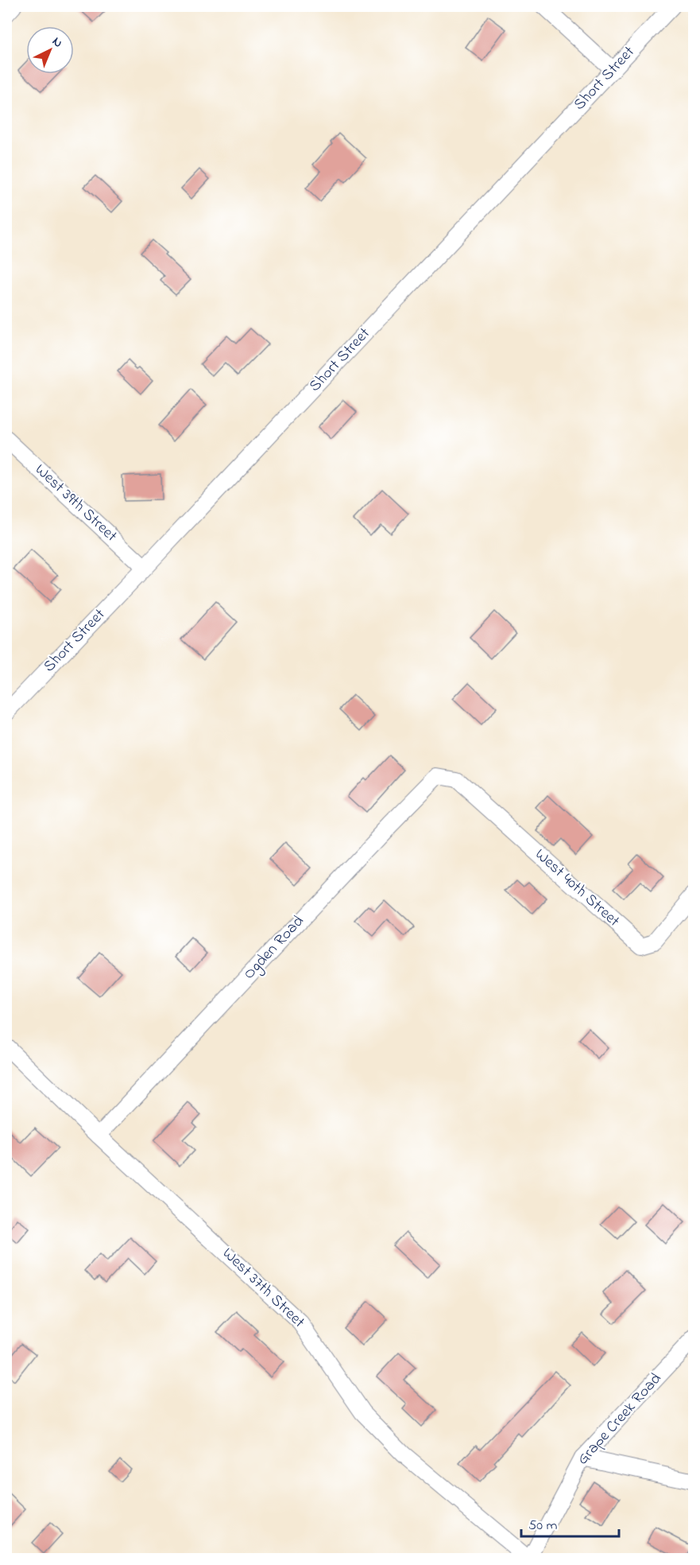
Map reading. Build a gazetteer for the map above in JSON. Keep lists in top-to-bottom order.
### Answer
{
  "streets": {
    "street": [
      "Short Street",
      "West 39th Street",
      "West 40th Street",
      "Ogden Road",
      "West 37th Street",
      "Grape Creek Road"
    ]
  },
  "crossings": [
    ["Short Street", "West 39th Street"],
    ["West 40th Street", "Ogden Road"],
    ["Ogden Road", "West 37th Street"],
    ["West 37th Street", "Grape Creek Road"]
  ],
  "scale_bar": "50 m",
  "north": "top right"
}
